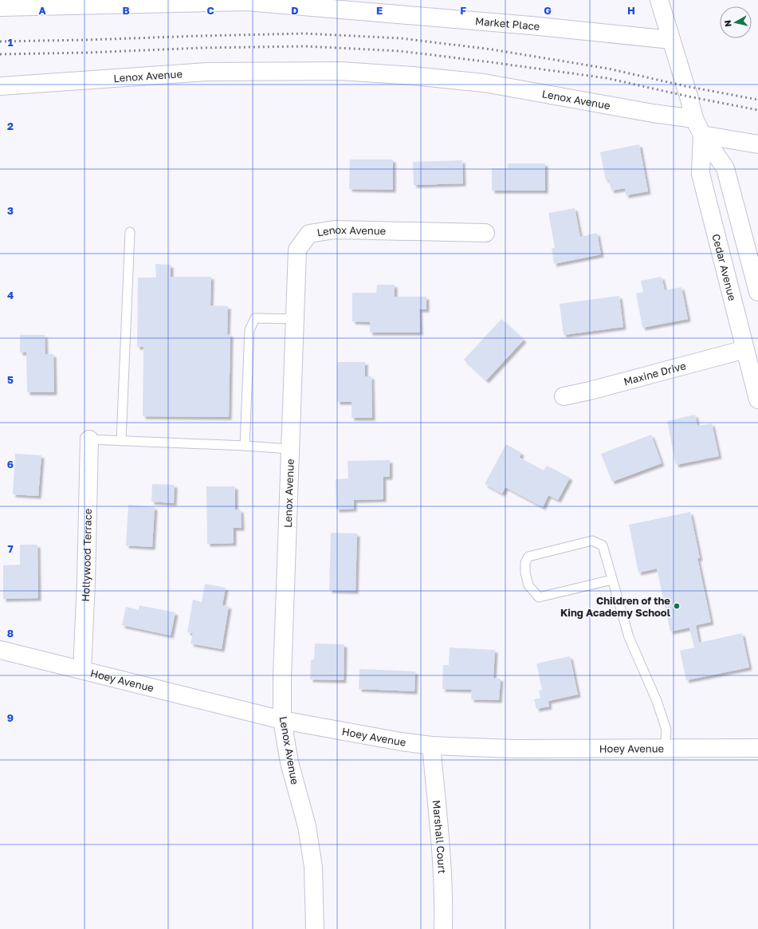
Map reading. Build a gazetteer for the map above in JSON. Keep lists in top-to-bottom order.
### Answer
{
  "streets": {
    "street": [
      "Market Place",
      "Lenox Avenue",
      "Cedar Avenue",
      "Maxine Drive",
      "Hollywood Terrace",
      "Hoey Avenue",
      "Marshall Court"
    ]
  },
  "crossings": [
    ["Market Place", "Cedar Avenue"],
    ["Lenox Avenue", "Cedar Avenue"],
    ["Lenox Avenue", "Hoey Avenue"],
    ["Cedar Avenue", "Maxine Drive"],
    ["Hollywood Terrace", "Hoey Avenue"],
    ["Hoey Avenue", "Marshall Court"]
  ],
  "places": ["Children of the King Academy School"],
  "north": "left",
  "grid": {
    "columns": [
      "A",
      "B",
      "C",
      "D",
      "E",
      "F",
      "G",
      "H"
    ],
    "rows": [
      "1",
      "2",
      "3",
      "4",
      "5",
      "6",
      "7",
      "8",
      "9"
    ]
  }
}
